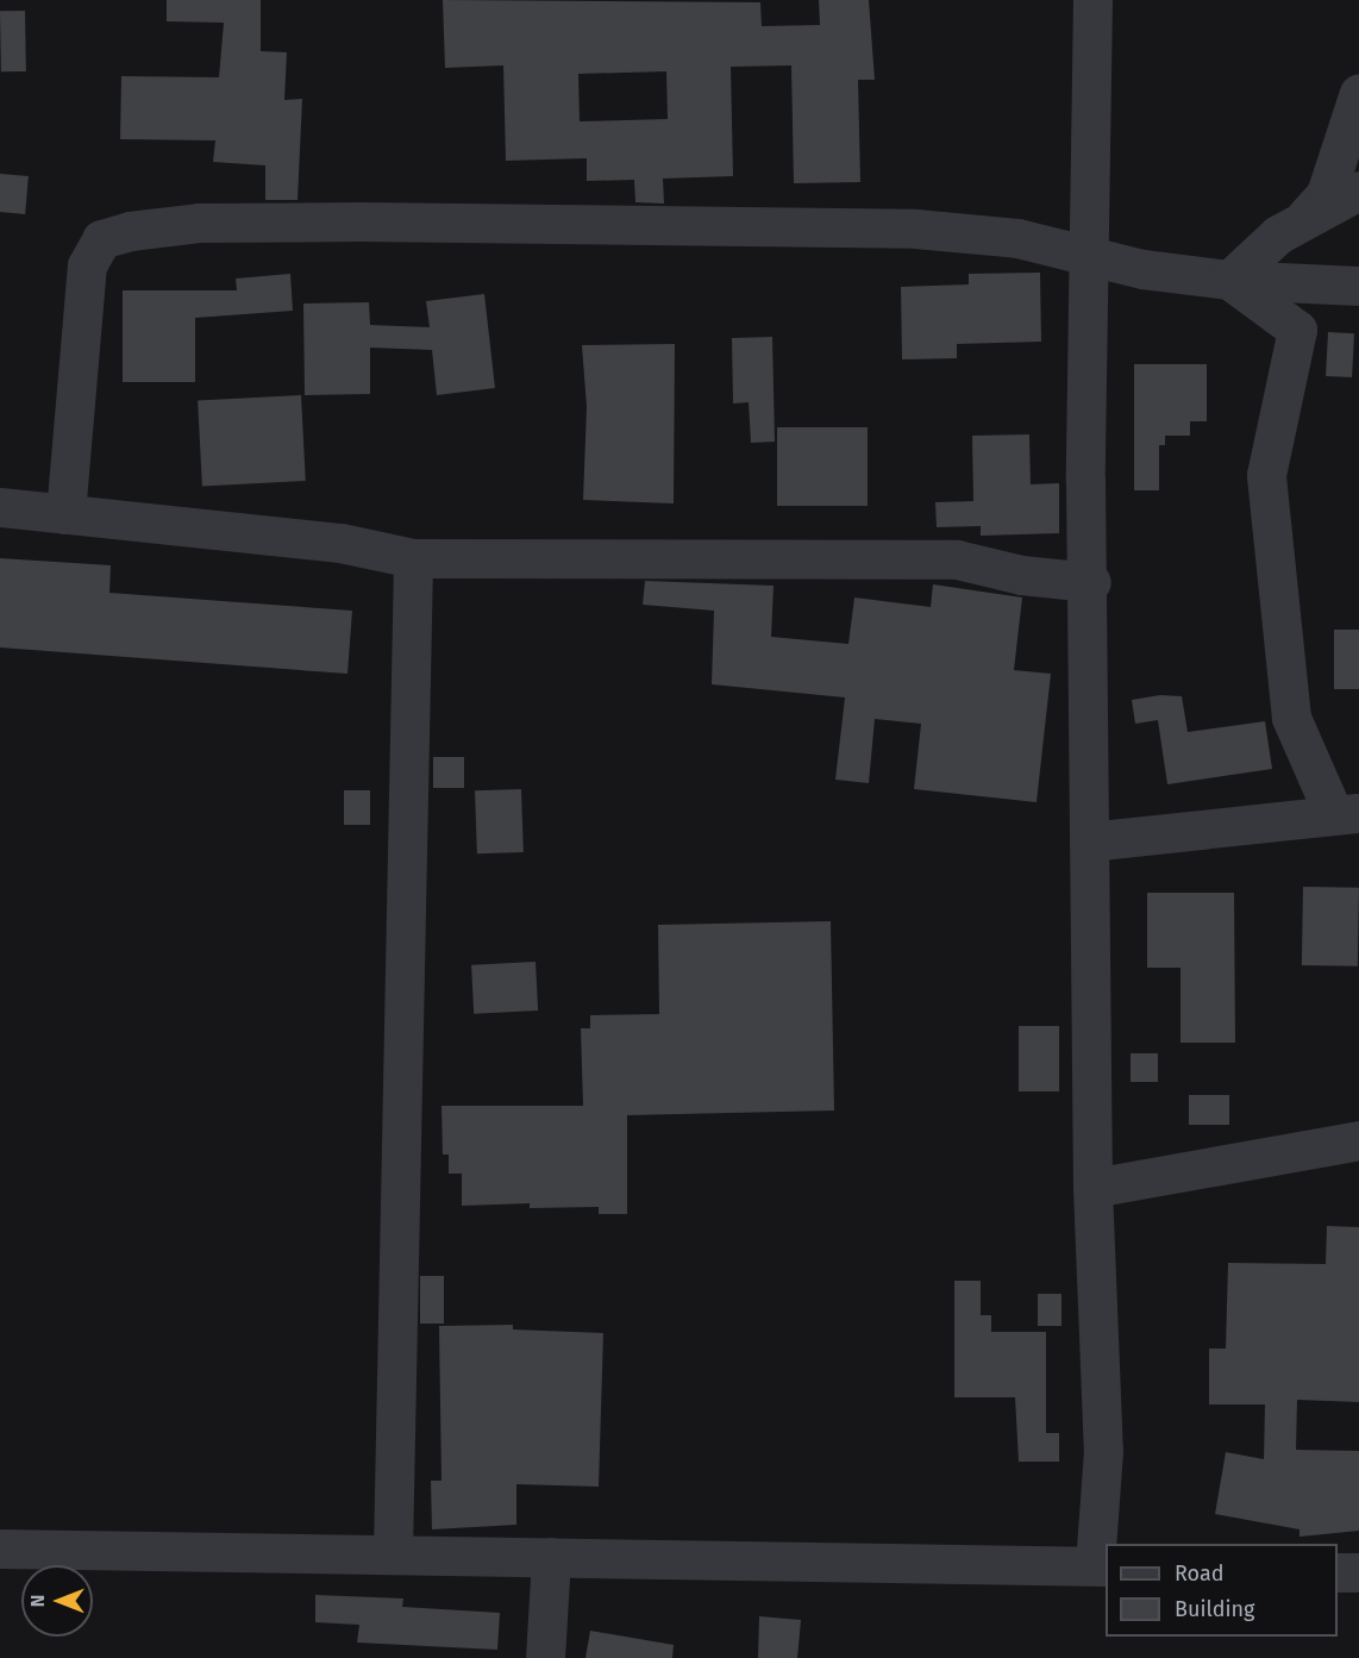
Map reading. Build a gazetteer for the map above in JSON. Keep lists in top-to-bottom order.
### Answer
{
  "legend": ["Road", "Building"],
  "north": "left"
}
